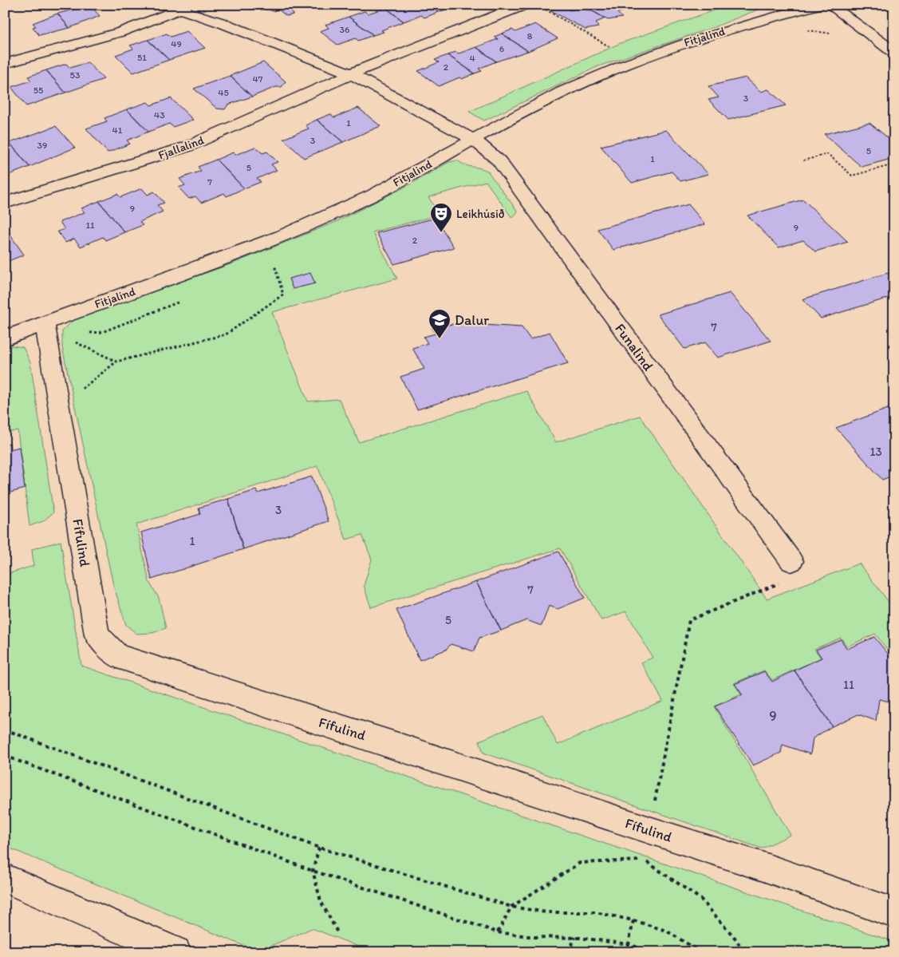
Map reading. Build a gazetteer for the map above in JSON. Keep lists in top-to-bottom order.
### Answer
{
  "streets": {
    "street": [
      "Fitjalind",
      "Fjallalind",
      "Funalind",
      "Fífulind"
    ]
  },
  "crossings": [
    ["Fitjalind", "Funalind"],
    ["Fitjalind", "Fífulind"]
  ],
  "places": {
    "theatre": ["Leikhúsið"],
    "school or university": ["Dalur"]
  },
  "house_numbers": [
    "36",
    "8",
    "49",
    "6",
    "51",
    "4",
    "2",
    "53",
    "47",
    "55",
    "45",
    "3",
    "43",
    "1",
    "41",
    "3",
    "39",
    "5",
    "1",
    "5",
    "7",
    "9",
    "11",
    "9",
    "2",
    "7",
    "13",
    "3",
    "1",
    "7",
    "5",
    "11",
    "9"
  ]
}
